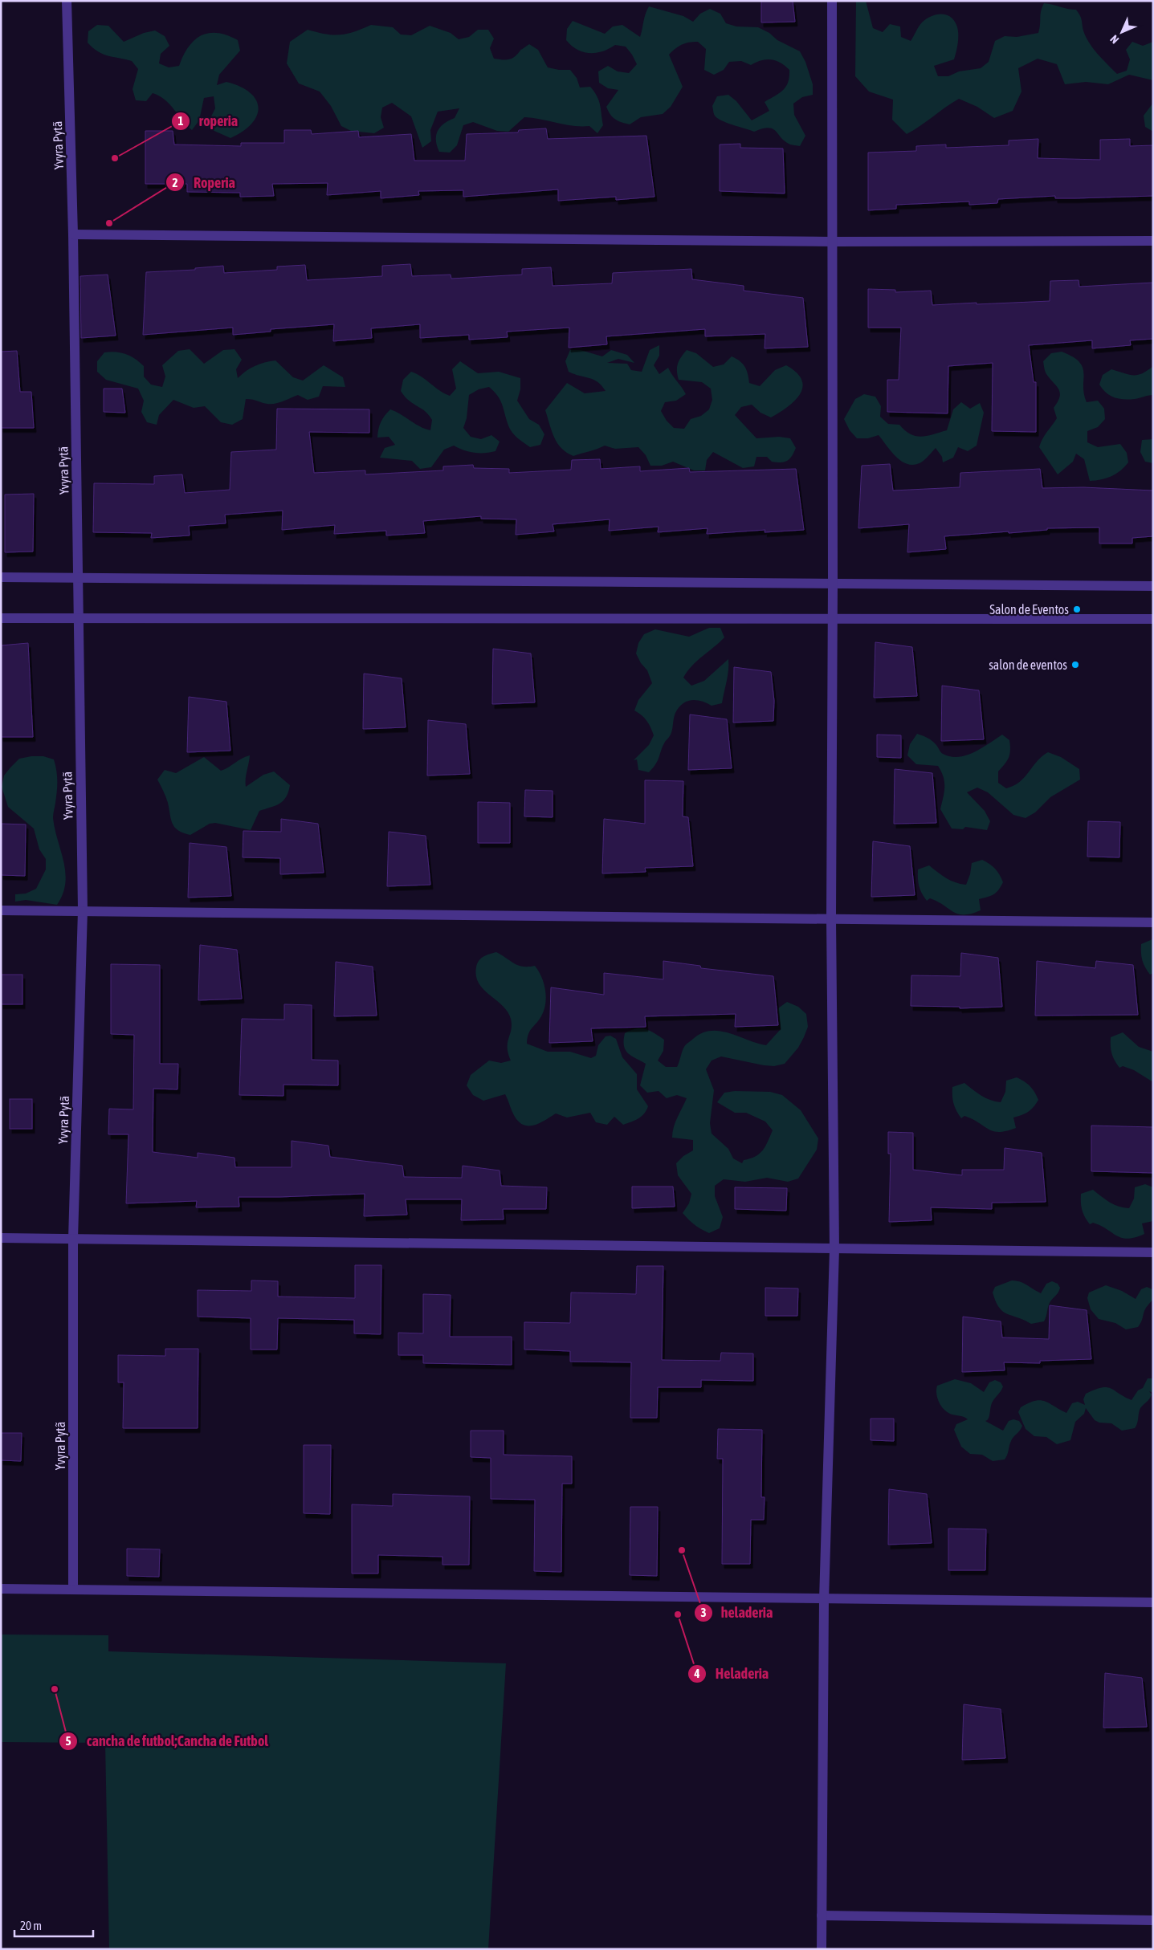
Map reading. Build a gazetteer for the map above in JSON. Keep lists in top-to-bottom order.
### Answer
{
  "streets": {
    "street": ["Yvyra Pytã"]
  },
  "places": [
    "roperia",
    "Roperia",
    "Salon de Eventos",
    "salon de eventos",
    "heladeria",
    "Heladeria",
    "cancha de futbol;Cancha de Futbol"
  ],
  "scale_bar": "20 m",
  "north": "bottom left"
}
